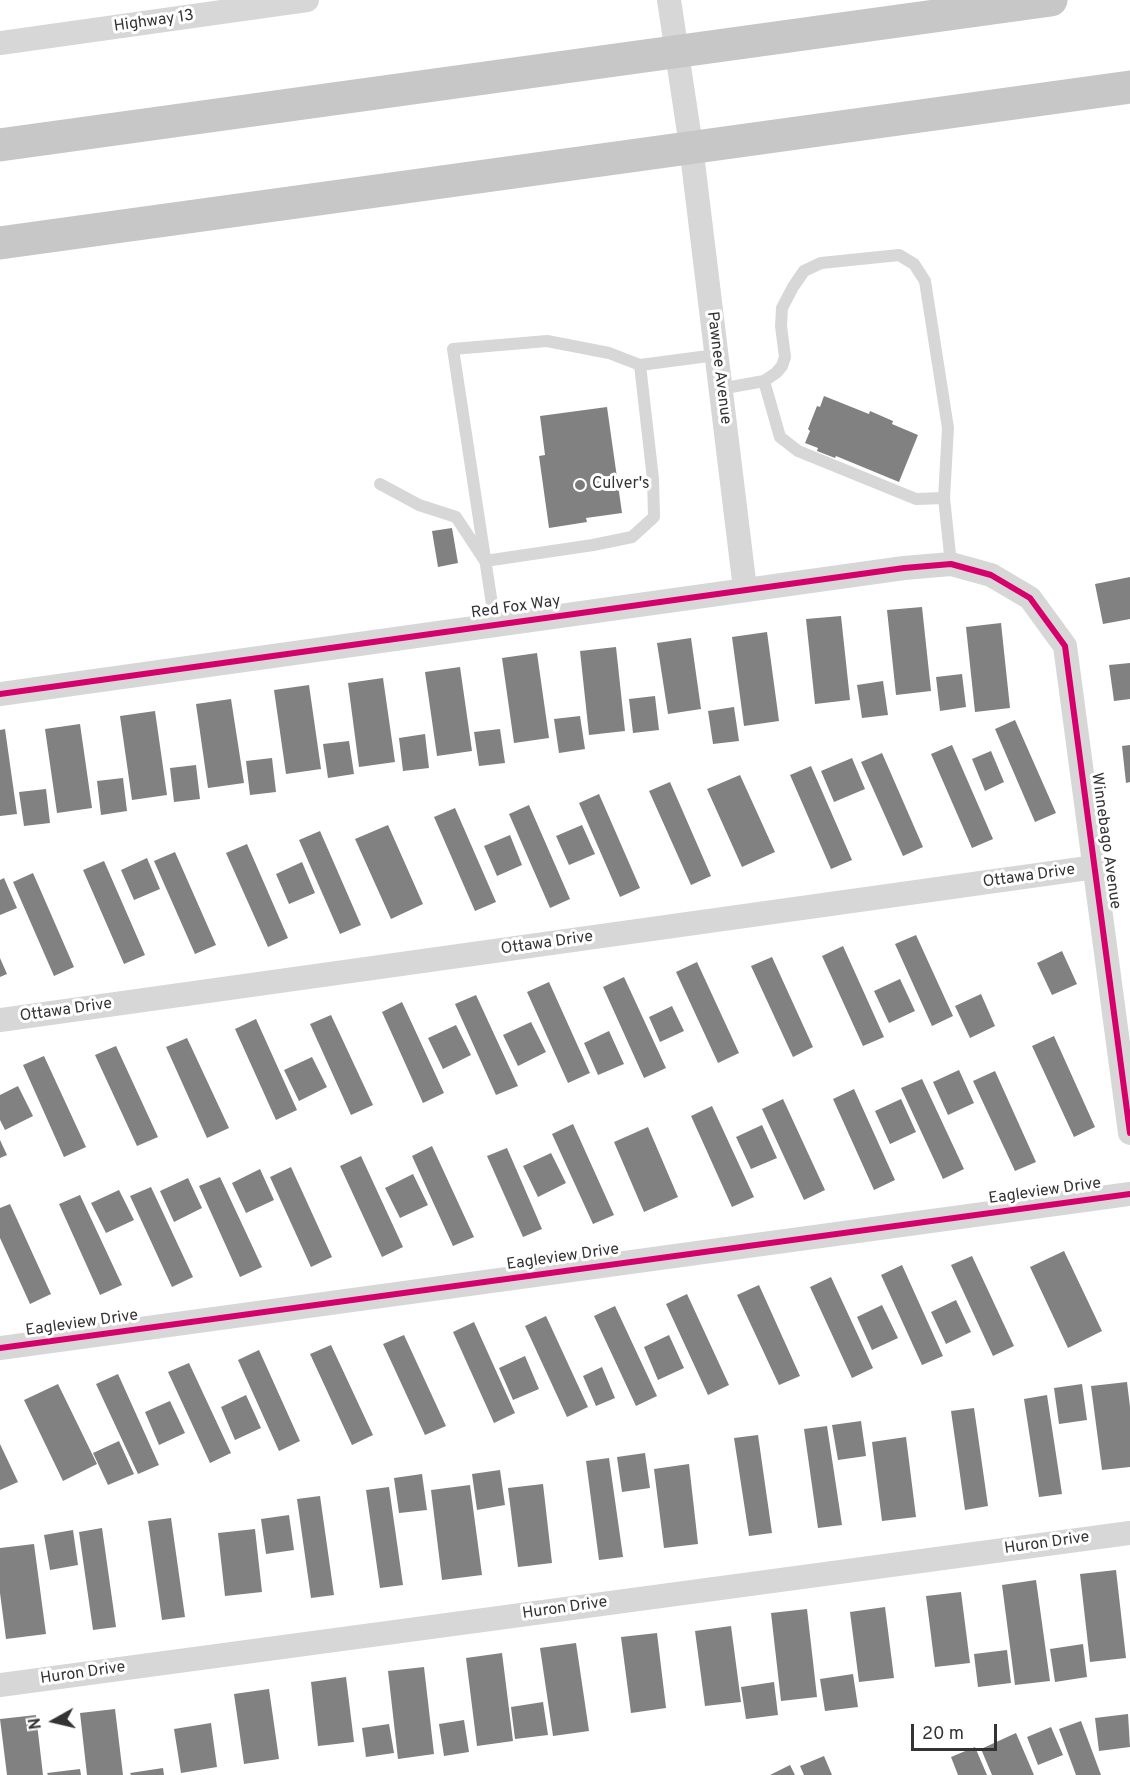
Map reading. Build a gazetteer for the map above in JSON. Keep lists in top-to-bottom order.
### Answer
{
  "streets": {
    "street": [
      "Highway 13",
      "Pawnee Avenue",
      "Red Fox Way",
      "Winnebago Avenue",
      "Ottawa Drive",
      "Eagleview Drive",
      "Huron Drive"
    ]
  },
  "crossings": [
    ["Pawnee Avenue", "Red Fox Way"],
    ["Red Fox Way", "Winnebago Avenue"],
    ["Winnebago Avenue", "Ottawa Drive"]
  ],
  "places": ["Culver's"],
  "scale_bar": "20 m",
  "north": "left"
}
